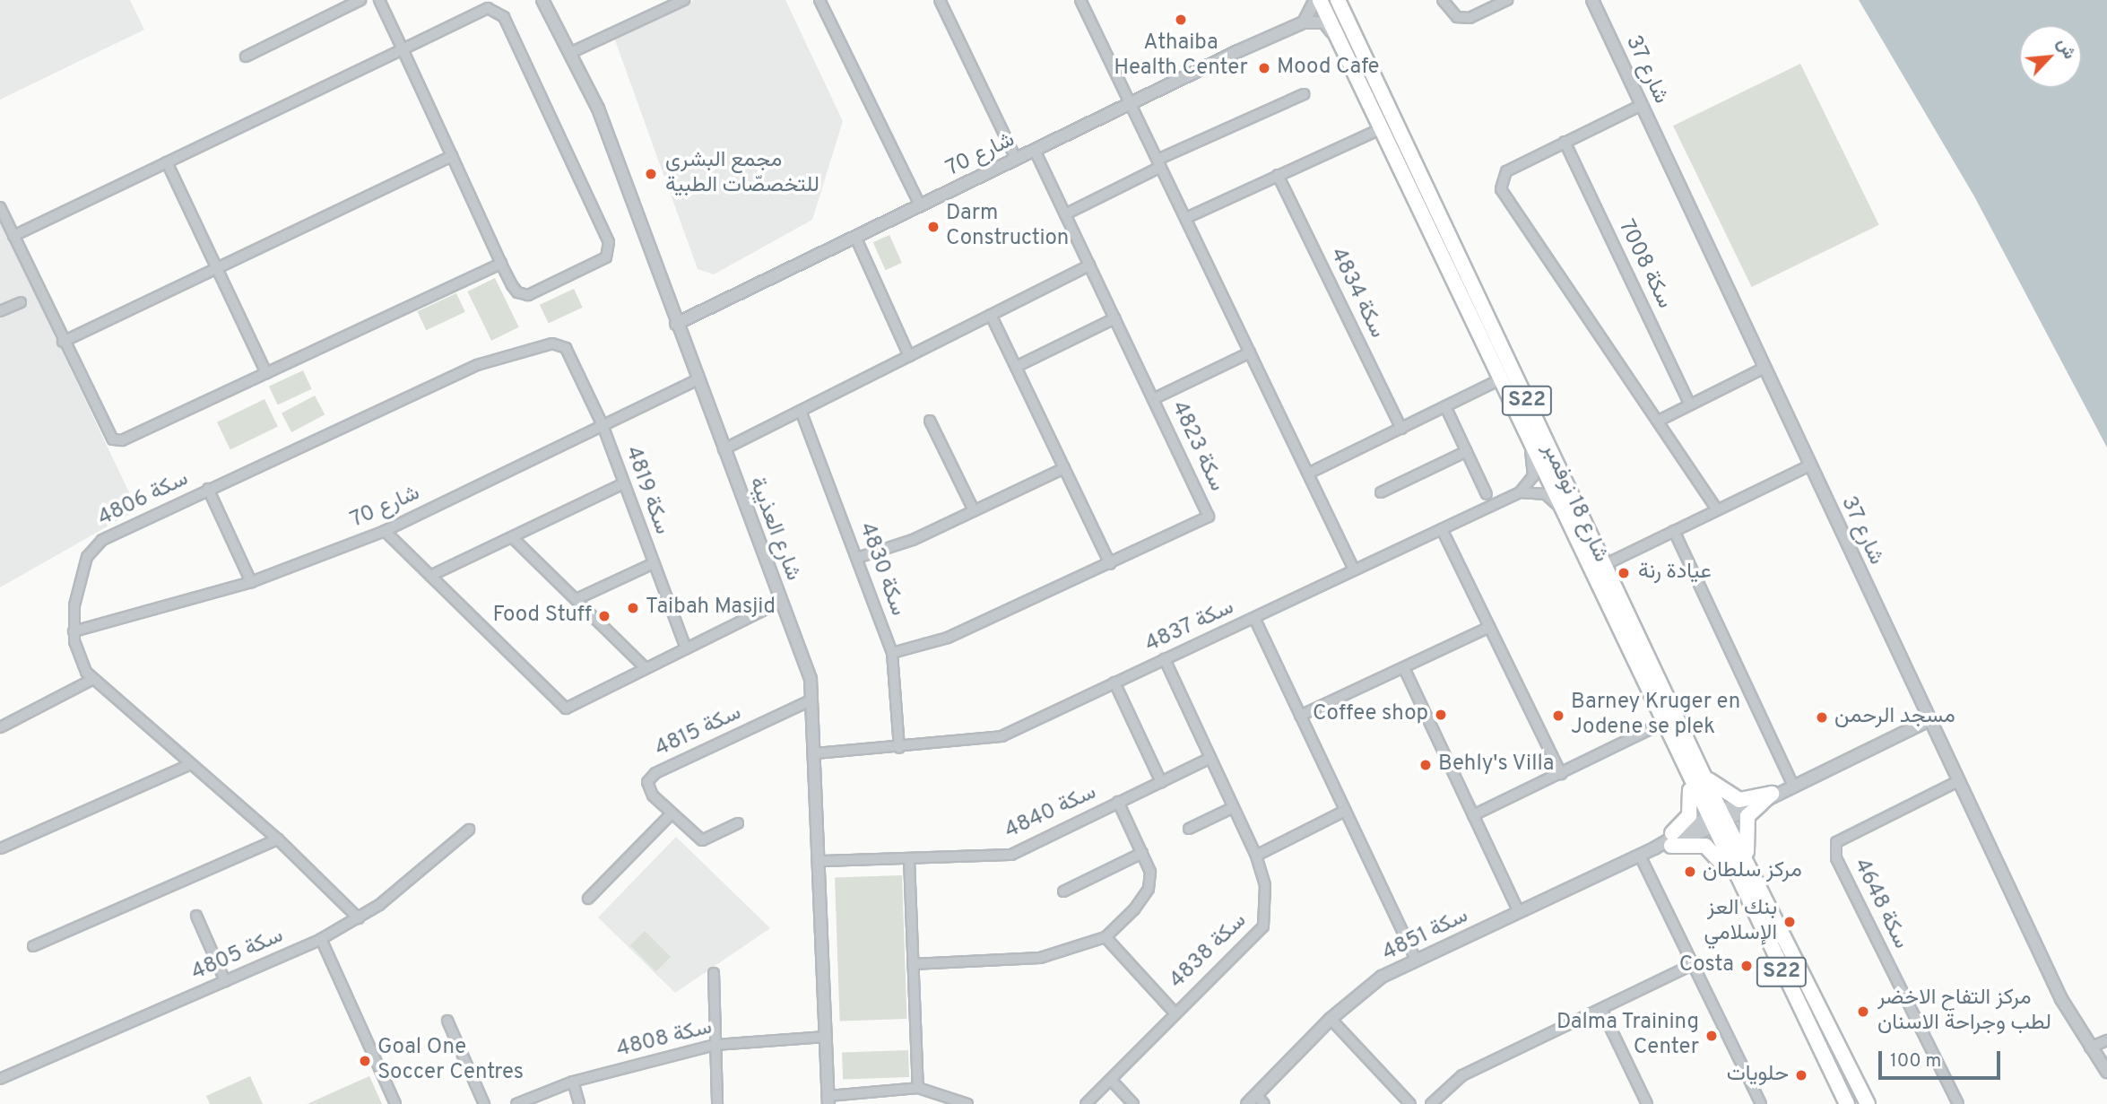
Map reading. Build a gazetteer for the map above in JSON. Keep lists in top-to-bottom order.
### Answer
{
  "streets": {
    "main road": ["S22", "شارع 18 نوفمبر"],
    "street": [
      "شارع 37",
      "شارع 70",
      "سكة 7008",
      "سكة 4834",
      "سكة 4823",
      "سكة 4819",
      "سكة 4806",
      "شارع العذيبة",
      "سكة 4830",
      "سكة 4837",
      "سكة 4815",
      "سكة 4840",
      "سكة 4648",
      "سكة 4851",
      "سكة 4838",
      "سكة 4805",
      "سكة 4808"
    ]
  },
  "crossings": [
    ["شارع 37", "سكة 4648"],
    ["شارع 37", "سكة 4851"],
    ["شارع 70", "سكة 4823"],
    ["شارع 70", "سكة 4819"],
    ["شارع 70", "سكة 4806"],
    ["شارع 70", "شارع العذيبة"],
    ["سكة 4823", "سكة 4830"],
    ["سكة 4819", "سكة 4806"],
    ["سكة 4806", "سكة 4805"],
    ["شارع 18 نوفمبر", "سكة 4851"],
    ["شارع العذيبة", "سكة 4837"],
    ["شارع العذيبة", "سكة 4815"],
    ["شارع العذيبة", "سكة 4840"],
    ["شارع العذيبة", "سكة 4808"],
    ["سكة 4830", "سكة 4837"],
    ["سكة 4837", "سكة 4838"],
    ["سكة 4840", "سكة 4838"]
  ],
  "places": [
    "Athaiba Health Center",
    "Mood Cafe",
    "مجمع البشرى للتخصصّات الطبية",
    "Darm Construction",
    "عيادة رنة",
    "Taibah Masjid",
    "Food Stuff",
    "Coffee shop",
    "Barney Kruger en Jodene se plek",
    "مسجد الرحمن",
    "Behly's Villa",
    "مركز سلطان",
    "بنك العز الإسلامي",
    "Costa",
    "مركز التفاح الاخضر لطب وجراحة الاسنان",
    "Dalma Training Center",
    "Goal One Soccer Centres",
    "حلويات"
  ],
  "scale_bar": "100 m",
  "north": "top right"
}
